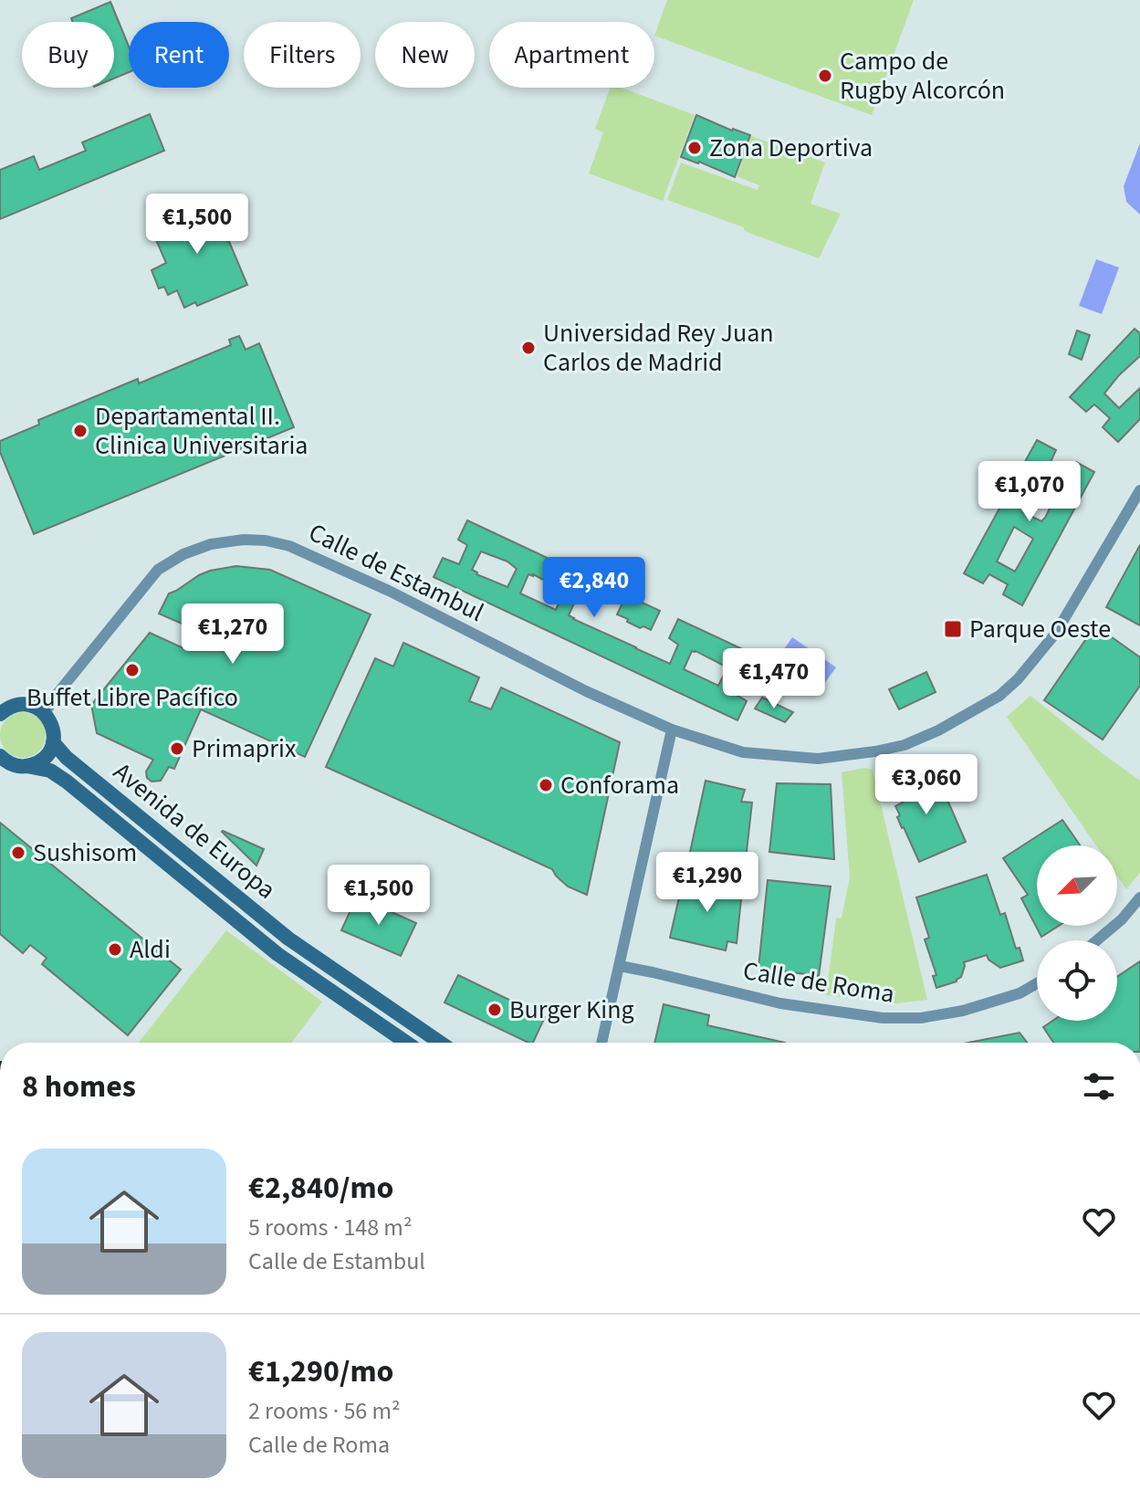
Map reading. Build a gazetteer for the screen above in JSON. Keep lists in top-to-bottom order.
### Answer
{
  "streets": {
    "street": ["Calle de Estambul", "Avenida de Europa", "Calle de Roma"]
  },
  "places": {
    "other": [
      "Campo de Rugby Alcorcón",
      "Zona Deportiva",
      "Universidad Rey Juan Carlos de Madrid",
      "Departamental II. Clinica Universitaria",
      "Buffet Libre Pacífico",
      "Primaprix",
      "Conforama",
      "Sushisom",
      "Aldi",
      "Burger King"
    ],
    "transit": ["Parque Oeste"]
  },
  "north": "bottom left",
  "page": {
    "chip": [
      "Buy",
      "Rent",
      "Filters",
      "New",
      "Apartment"
    ],
    "price": [
      "€1,500",
      "€1,070",
      "€2,840",
      "€1,270",
      "€1,470",
      "€3,060",
      "€1,290",
      "€1,500"
    ],
    "heading": "8 homes",
    "list": [
      {
        "name": "€2,840/mo",
        "note": "5 rooms · 148 m² · Calle de Estambul"
      },
      {
        "name": "€1,290/mo",
        "note": "2 rooms · 56 m² · Calle de Roma"
      }
    ]
  }
}
